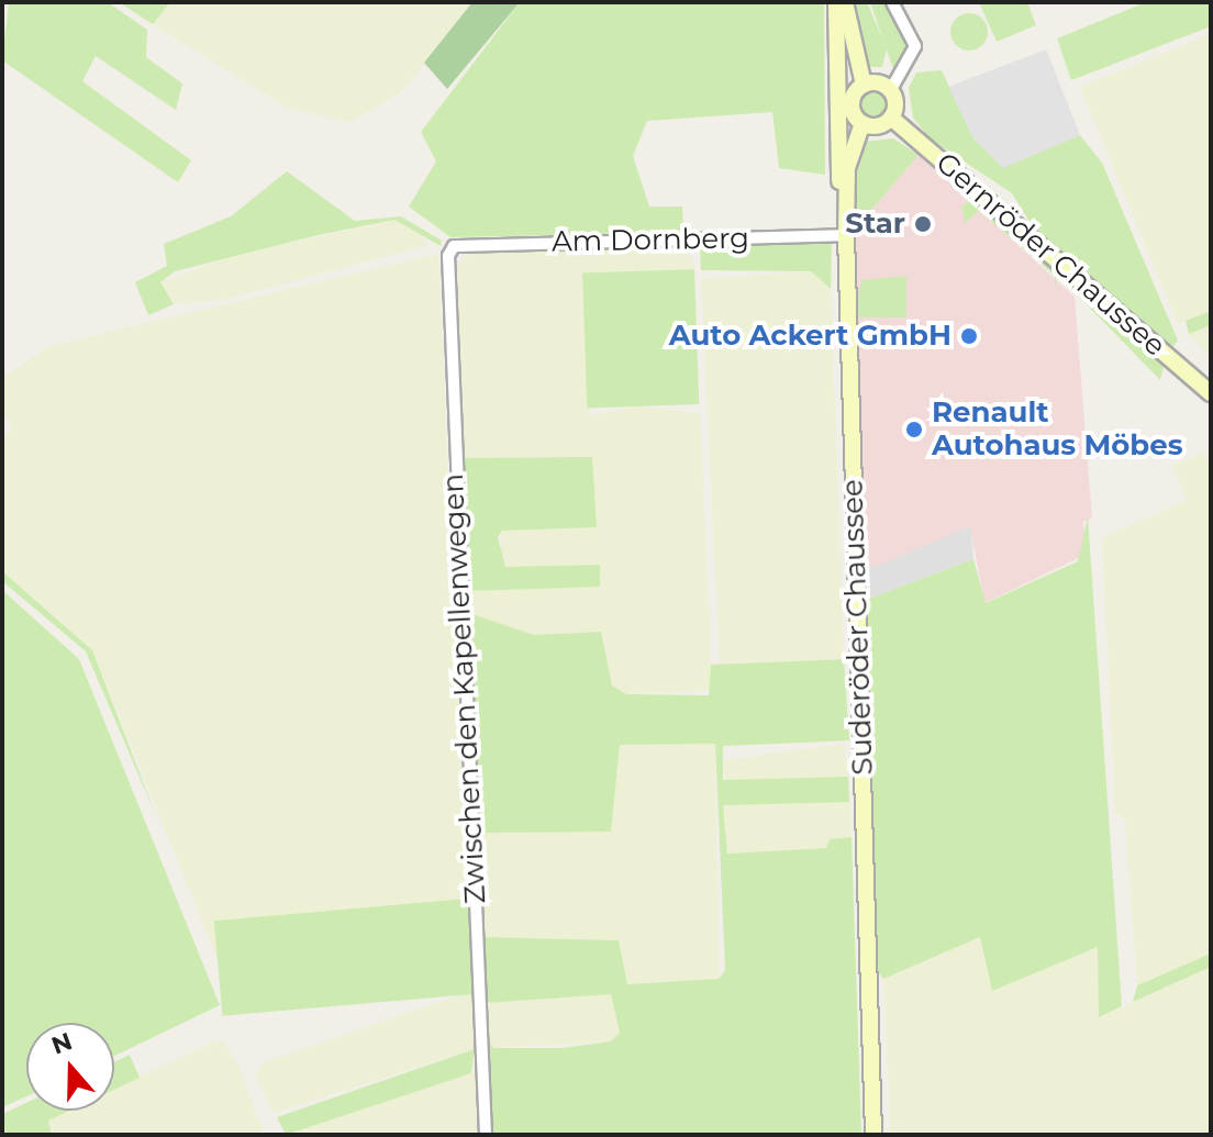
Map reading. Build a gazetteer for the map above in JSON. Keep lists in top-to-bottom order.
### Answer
{
  "streets": {
    "street": [
      "Am Dornberg",
      "Gernröder Chaussee",
      "Suderöder Chaussee",
      "Zwischen den Kapellenwegen"
    ]
  },
  "crossings": [
    ["Am Dornberg", "Suderöder Chaussee"],
    ["Am Dornberg", "Zwischen den Kapellenwegen"]
  ],
  "places": ["Star", "Auto Ackert GmbH", "Renault Autohaus Möbes"],
  "north": "top"
}
